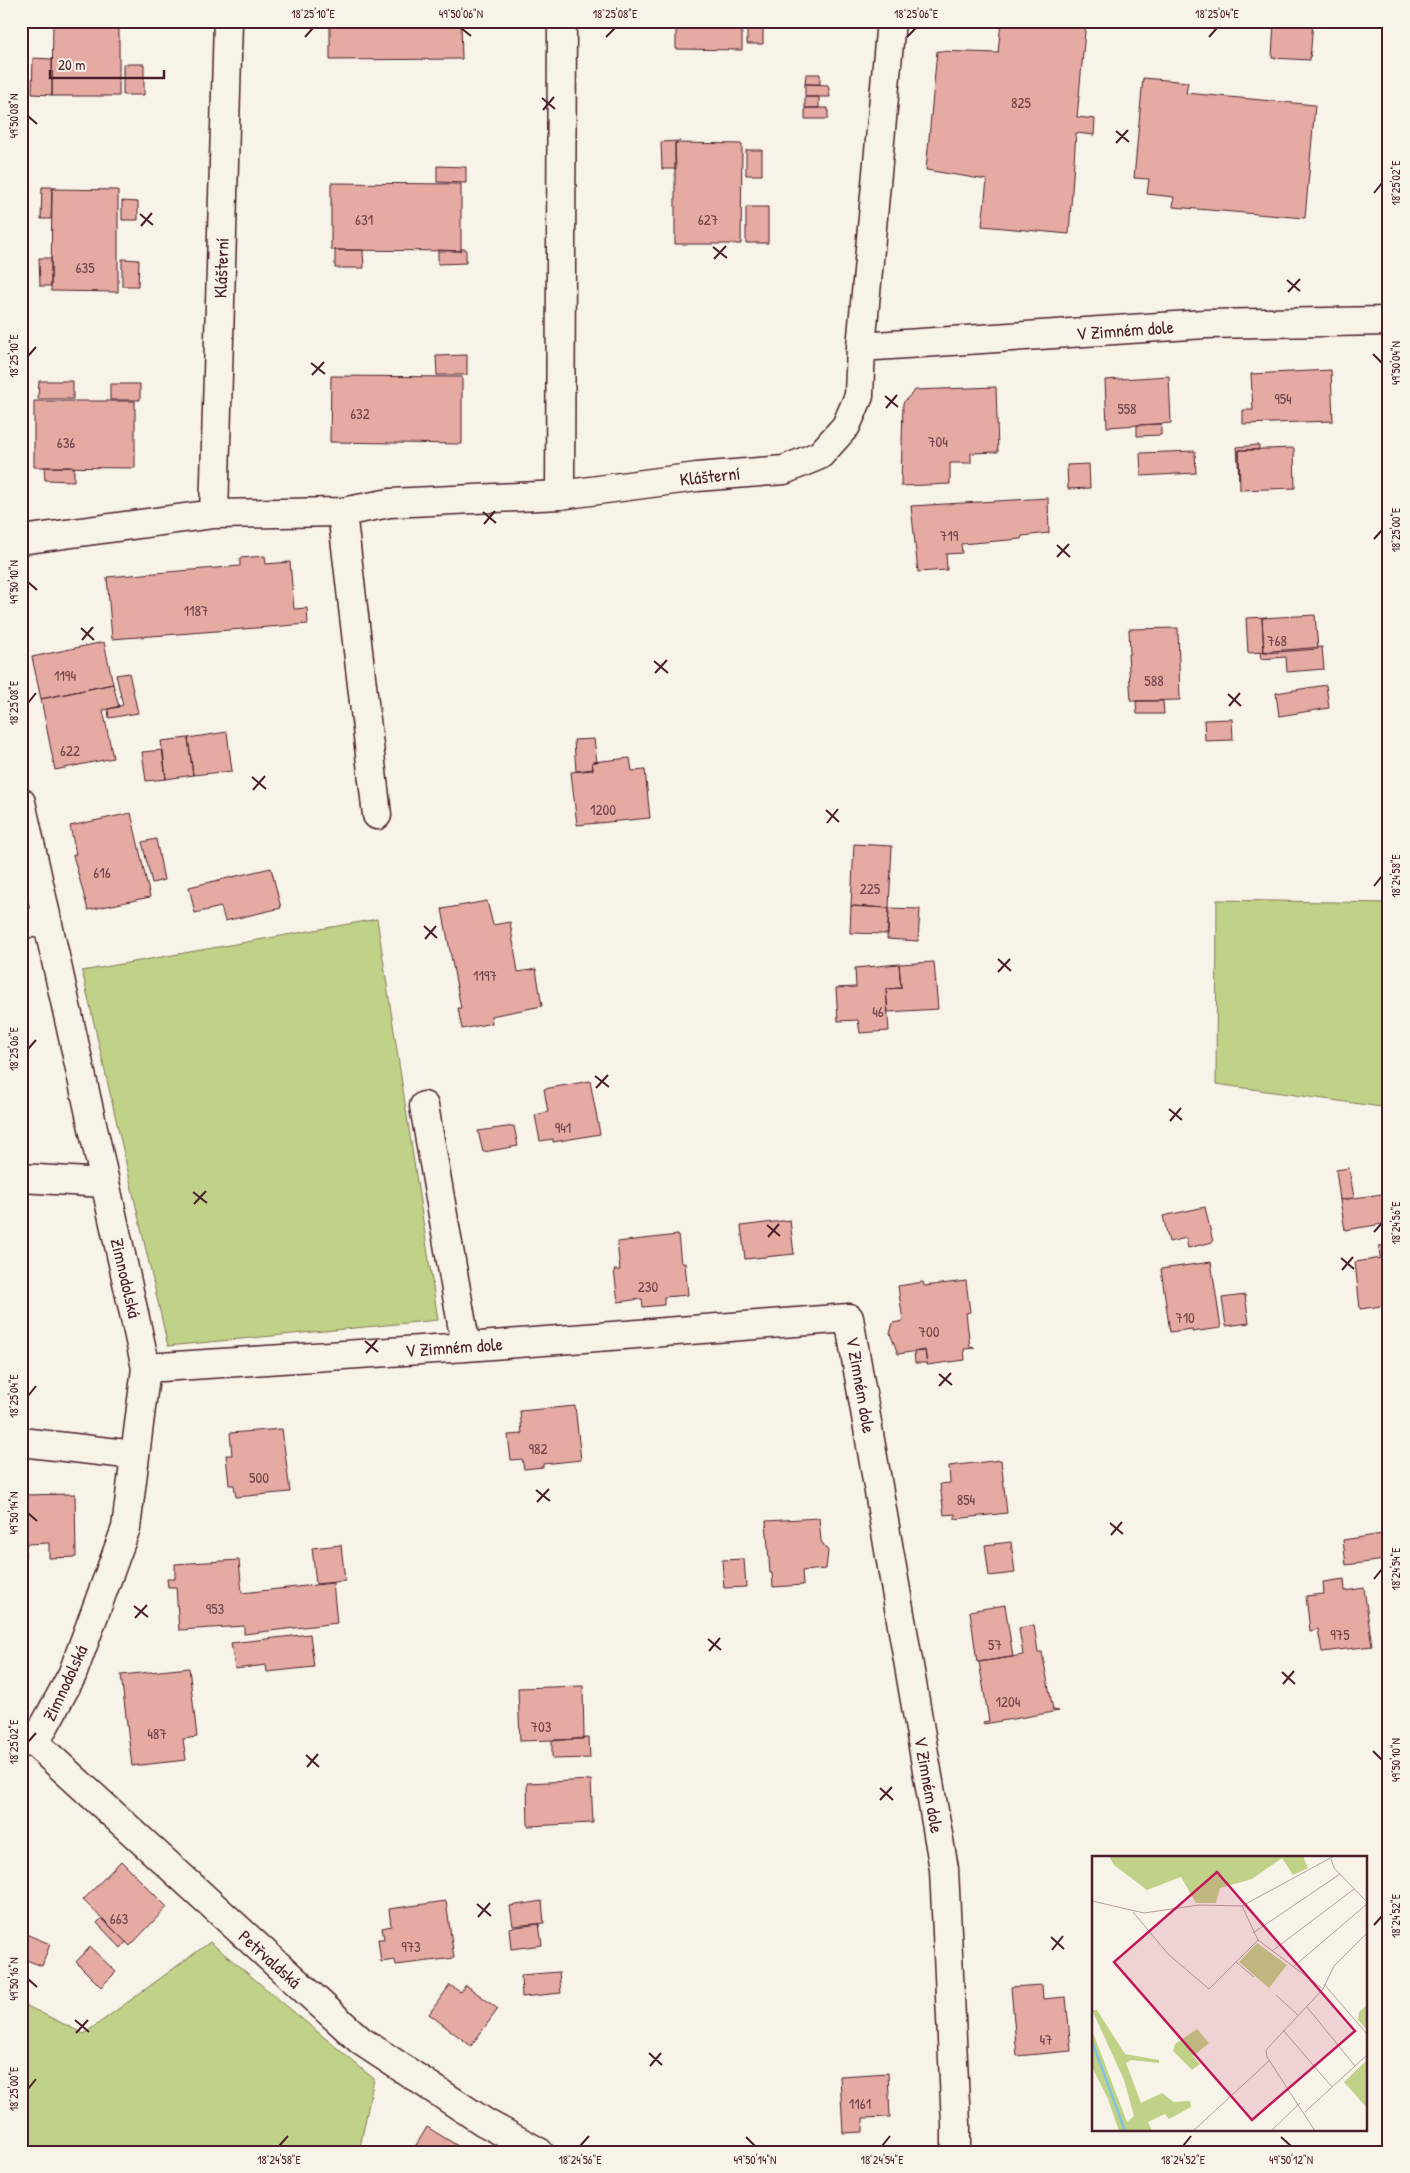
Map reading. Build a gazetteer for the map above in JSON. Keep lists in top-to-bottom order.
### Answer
{
  "streets": {
    "street": [
      "Klášterní",
      "V Zimném dole",
      "Zimnodolská",
      "Petřvaldská"
    ]
  },
  "crossings": [
    ["Klášterní", "V Zimném dole"],
    ["V Zimném dole", "Zimnodolská"],
    ["Zimnodolská", "Petřvaldská"]
  ],
  "house_numbers": [
    "825",
    "631",
    "627",
    "635",
    "954",
    "558",
    "632",
    "704",
    "636",
    "719",
    "1187",
    "768",
    "1194",
    "588",
    "622",
    "1200",
    "616",
    "225",
    "1197",
    "46",
    "941",
    "230",
    "710",
    "700",
    "982",
    "500",
    "854",
    "953",
    "975",
    "57",
    "1204",
    "703",
    "487",
    "663",
    "973",
    "47",
    "1161"
  ],
  "scale_bar": "20 m",
  "coordinates": [
    "18°25'10\"E",
    "49°50'06\"N",
    "18°25'08\"E",
    "18°25'06\"E",
    "18°25'04\"E",
    "49°50'08\"N",
    "18°25'02\"E",
    "49°50'04\"N",
    "18°25'00\"E",
    "49°50'10\"N",
    "18°24'58\"E",
    "18°24'56\"E",
    "49°50'14\"N",
    "18°24'54\"E",
    "18°24'52\"E",
    "49°50'16\"N",
    "49°50'12\"N"
  ]
}
